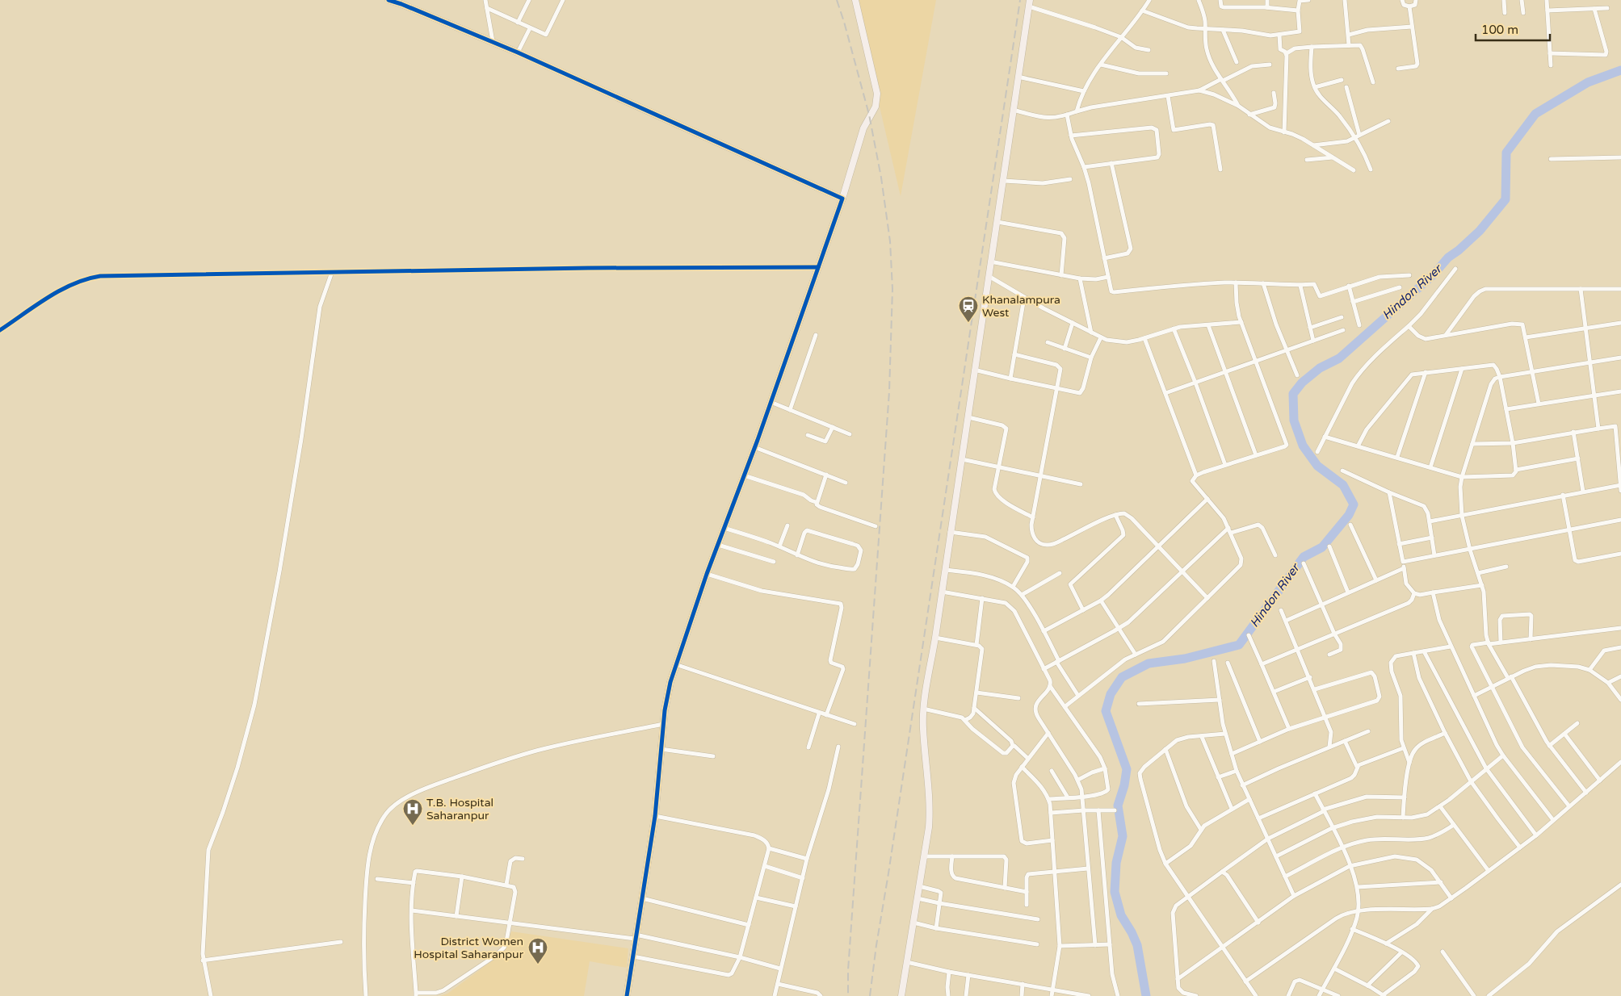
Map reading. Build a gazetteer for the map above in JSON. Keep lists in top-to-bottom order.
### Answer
{
  "water": ["Hindon River"],
  "places": {
    "station": ["Khanalampura West"],
    "hospital": ["T.B. Hospital Saharanpur", "District Women Hospital Saharanpur"]
  },
  "scale_bar": "100 m"
}
